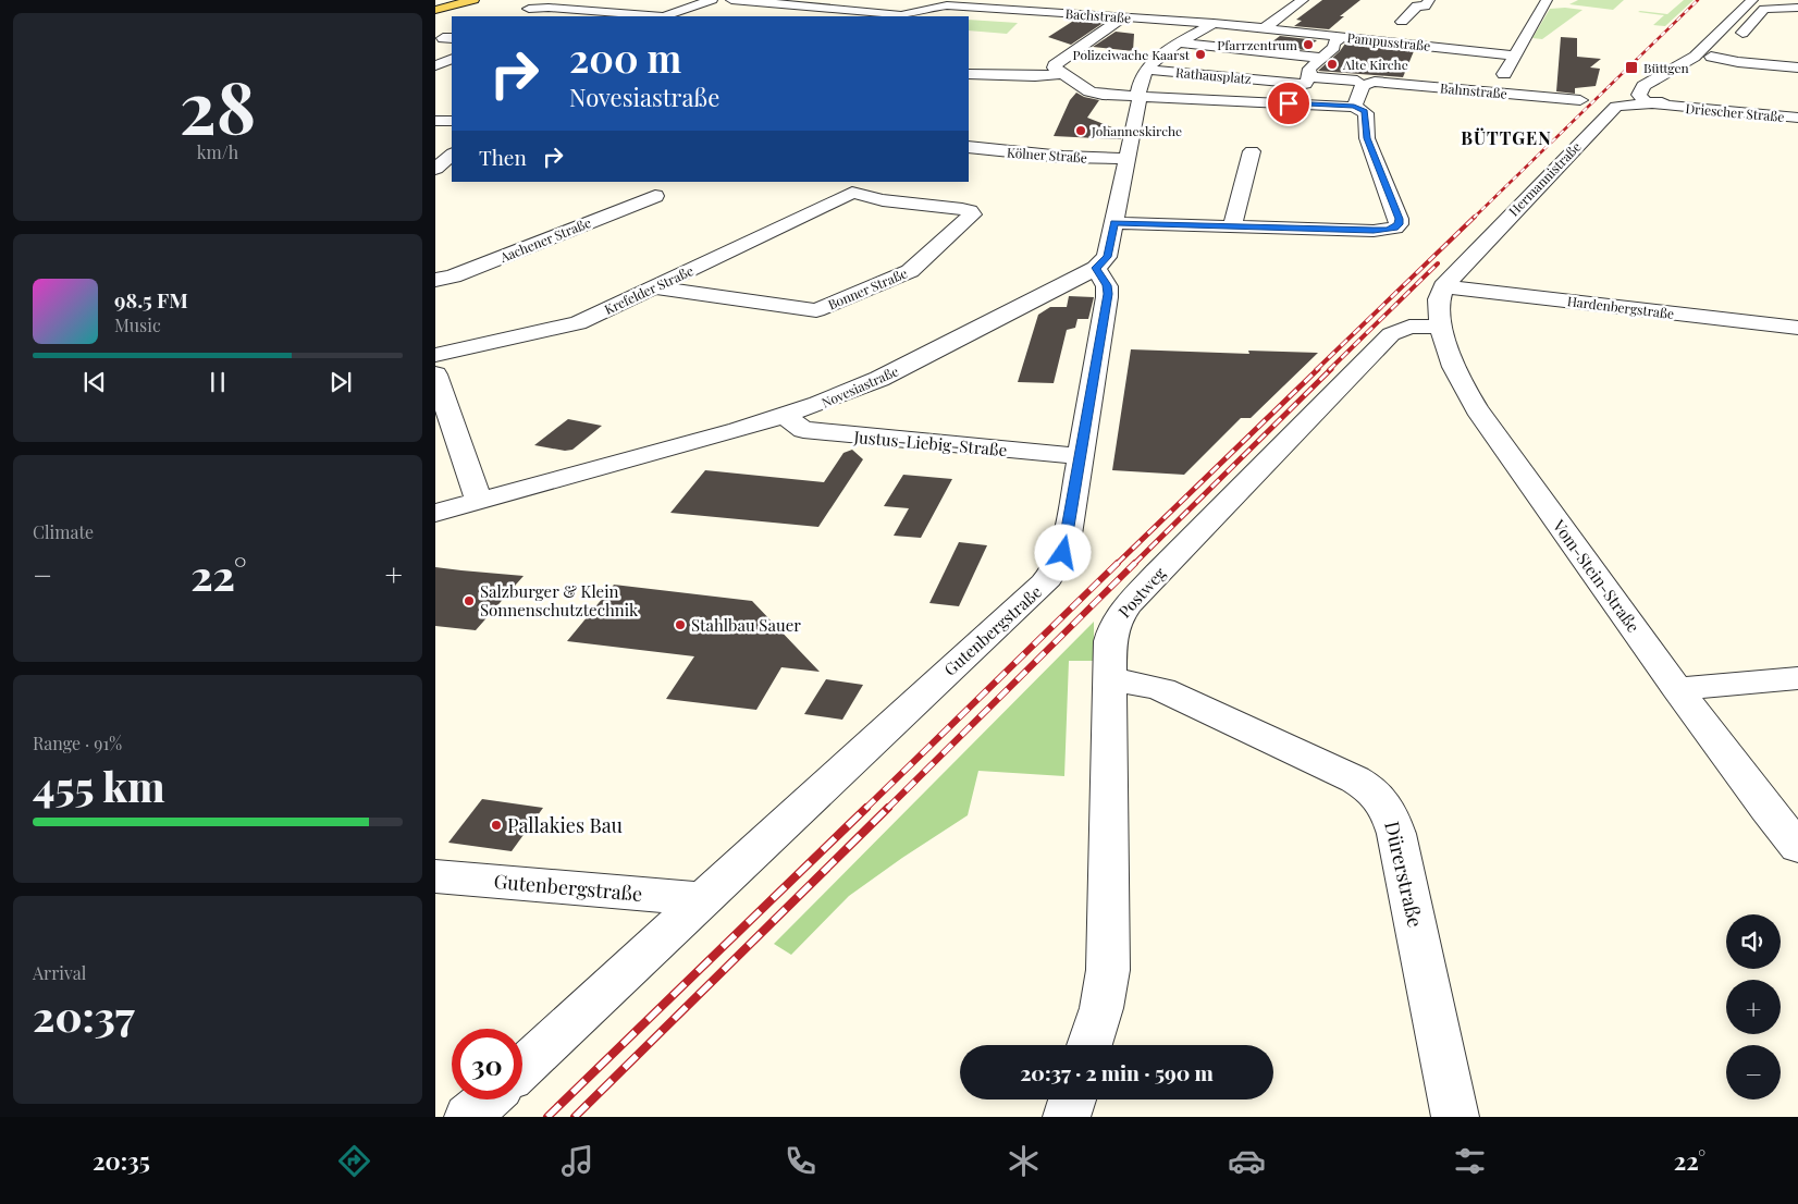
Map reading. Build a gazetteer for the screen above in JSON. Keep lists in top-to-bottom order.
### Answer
{
  "streets": {
    "street": [
      "Bachstraße",
      "Pampusstraße",
      "Rathausplatz",
      "Bahnstraße",
      "Driescher Straße",
      "Kölner Straße",
      "Hermannistraße",
      "Aachener Straße",
      "Bonner Straße",
      "Krefelder Straße",
      "Hardenbergstraße",
      "Novesiastraße",
      "Justus-Liebig-Straße",
      "Vom-Stein-Straße",
      "Postweg",
      "Gutenbergstraße",
      "Dürerstraße"
    ]
  },
  "crossings": [
    ["Bachstraße", "Pampusstraße"],
    ["Bachstraße", "Rathausplatz"],
    ["Rathausplatz", "Bahnstraße"],
    ["Driescher Straße", "Hermannistraße"],
    ["Hermannistraße", "Hardenbergstraße"],
    ["Hermannistraße", "Vom-Stein-Straße"],
    ["Bonner Straße", "Krefelder Straße"],
    ["Hardenbergstraße", "Vom-Stein-Straße"],
    ["Novesiastraße", "Justus-Liebig-Straße"],
    ["Novesiastraße", "Gutenbergstraße"],
    ["Justus-Liebig-Straße", "Gutenbergstraße"],
    ["Vom-Stein-Straße", "Postweg"],
    ["Postweg", "Dürerstraße"]
  ],
  "districts": ["BÜTTGEN"],
  "places": {
    "other": [
      "Pfarrzentrum",
      "Polizeiwache Kaarst",
      "Alte Kirche",
      "Johanneskirche",
      "Salzburger & Klein Sonnenschutztechnik",
      "Stahlbau Sauer",
      "Pallakies Bau"
    ],
    "transit": ["Büttgen"]
  },
  "page": {
    "tile": [
      ["28", "km/h"],
      "Climate",
      ["Range · 91%", "455 km"],
      ["Arrival", "20:37"]
    ],
    "turn": ["200 m", "Novesiastraße"],
    "then": "Then",
    "song": ["98.5 FM", "Music"],
    "heat": ["−", "22°", "+"],
    "map_buttons": ["+", "−"],
    "limit": "30",
    "trip": "20:37 · 2 min · 590 m",
    "tabs": ["20:35", "22°"]
  }
}
